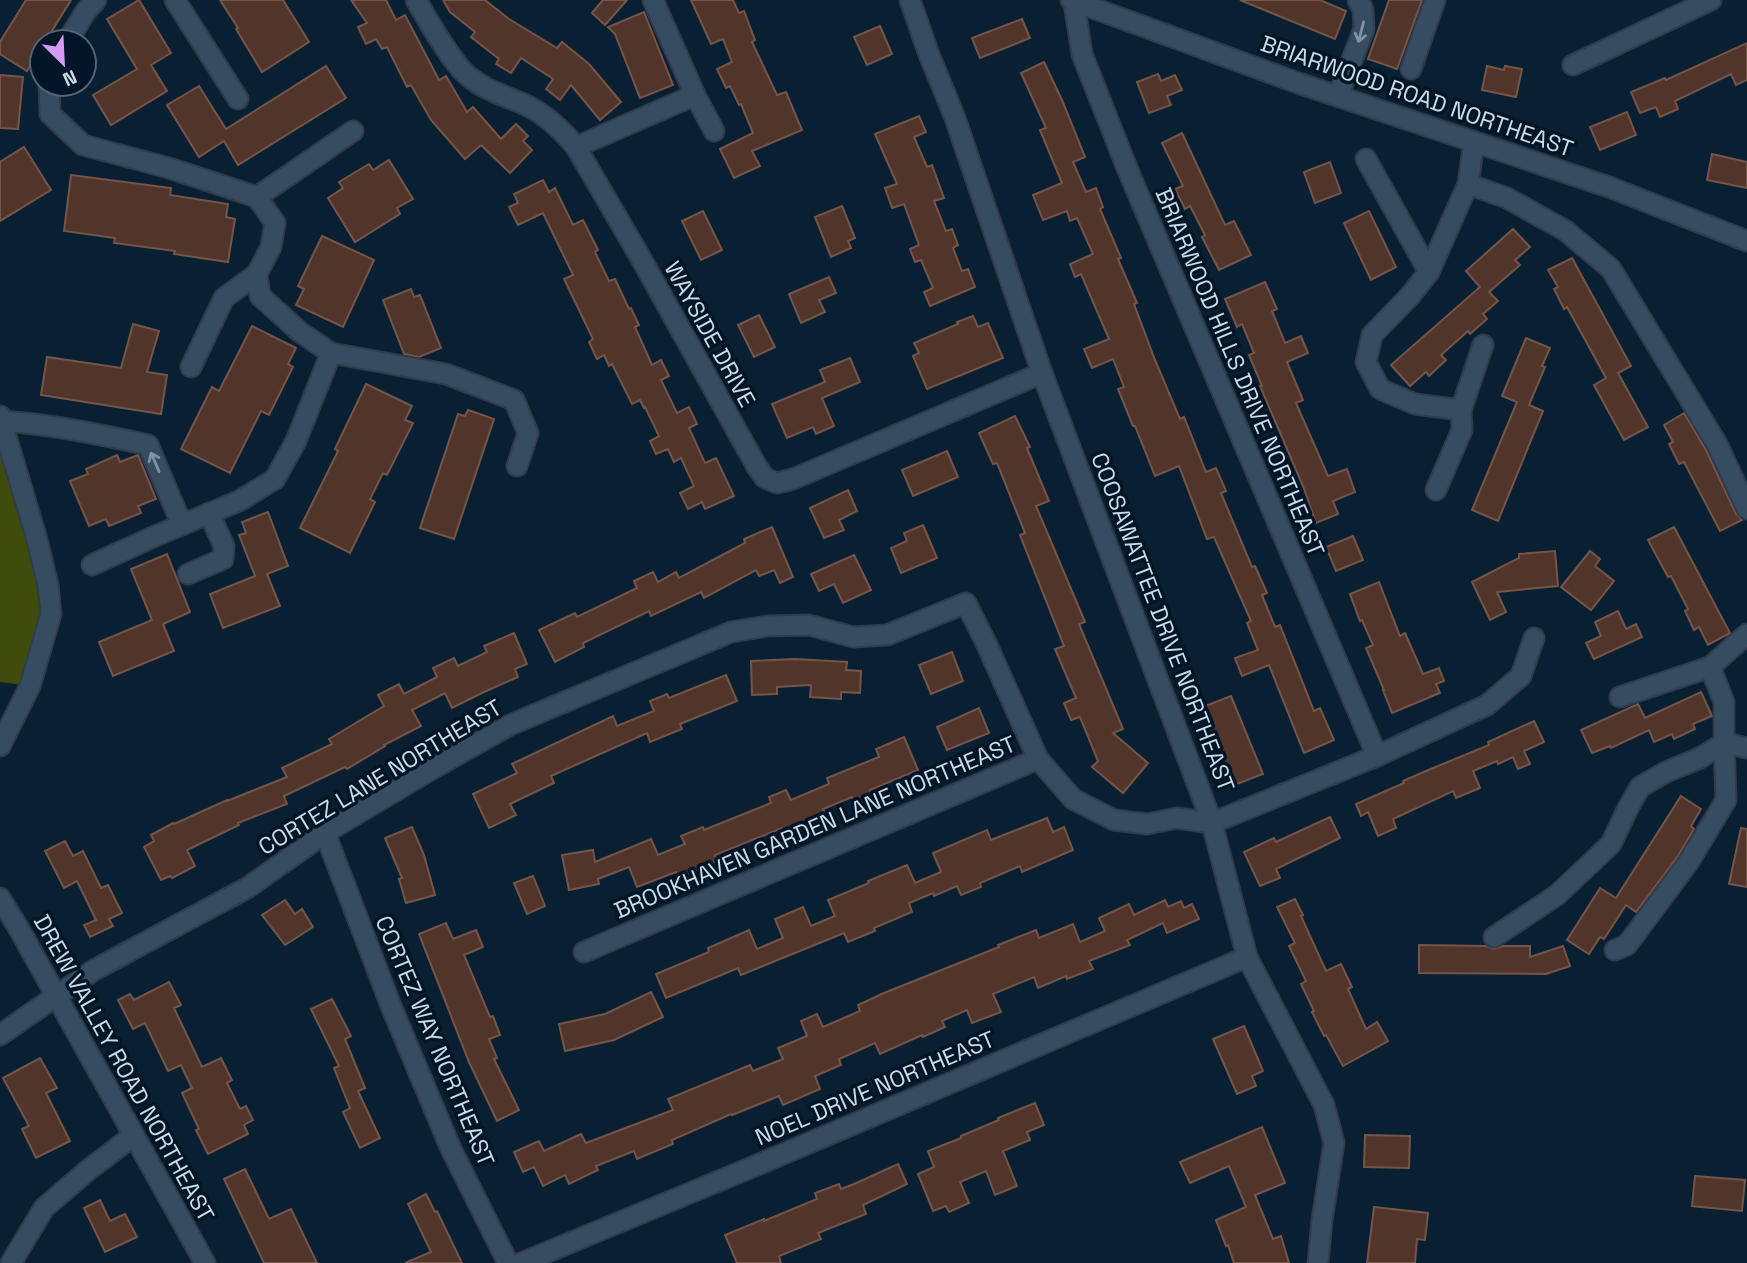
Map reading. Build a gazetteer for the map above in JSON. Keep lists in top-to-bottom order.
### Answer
{
  "streets": {
    "street": [
      "BRIARWOOD ROAD NORTHEAST",
      "WAYSIDE DRIVE",
      "BRIARWOOD HILLS DRIVE NORTHEAST",
      "COOSAWATTEE DRIVE NORTHEAST",
      "CORTEZ LANE NORTHEAST",
      "BROOKHAVEN GARDEN LANE NORTHEAST",
      "CORTEZ WAY NORTHEAST",
      "DREW VALLEY ROAD NORTHEAST",
      "NOEL DRIVE NORTHEAST"
    ]
  },
  "crossings": [
    ["BRIARWOOD ROAD NORTHEAST", "BRIARWOOD HILLS DRIVE NORTHEAST"],
    ["WAYSIDE DRIVE", "COOSAWATTEE DRIVE NORTHEAST"],
    ["COOSAWATTEE DRIVE NORTHEAST", "BROOKHAVEN GARDEN LANE NORTHEAST"],
    ["COOSAWATTEE DRIVE NORTHEAST", "NOEL DRIVE NORTHEAST"],
    ["CORTEZ LANE NORTHEAST", "BROOKHAVEN GARDEN LANE NORTHEAST"],
    ["CORTEZ LANE NORTHEAST", "CORTEZ WAY NORTHEAST"],
    ["CORTEZ LANE NORTHEAST", "DREW VALLEY ROAD NORTHEAST"]
  ],
  "north": "bottom right"
}
